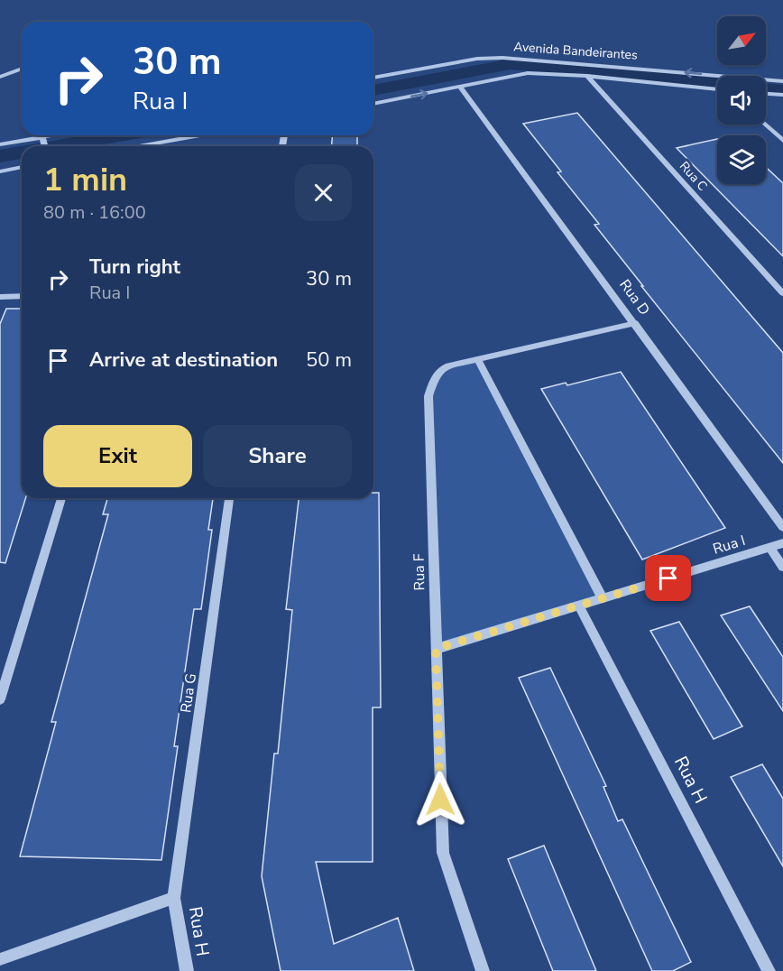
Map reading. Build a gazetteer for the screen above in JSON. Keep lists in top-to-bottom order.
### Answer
{
  "streets": {
    "street": [
      "Avenida Bandeirantes",
      "Rua C",
      "Rua D",
      "Rua I",
      "Rua F",
      "Rua G",
      "Rua H"
    ]
  },
  "crossings": [
    ["Avenida Bandeirantes", "Rua C"],
    ["Avenida Bandeirantes", "Rua D"],
    ["Rua D", "Rua F"],
    ["Rua I", "Rua F"],
    ["Rua I", "Rua H"],
    ["Rua G", "Rua H"]
  ],
  "north": "top right",
  "page": {
    "turn": ["30 m", "Rua I"],
    "heading": ["1 min", "80 m · 16:00"],
    "list": [
      {
        "name": "Turn right",
        "note": "Rua I",
        "value": "30 m"
      },
      {
        "name": "Arrive at destination",
        "value": "50 m"
      }
    ],
    "buttons": ["Exit", "Share"]
  }
}
